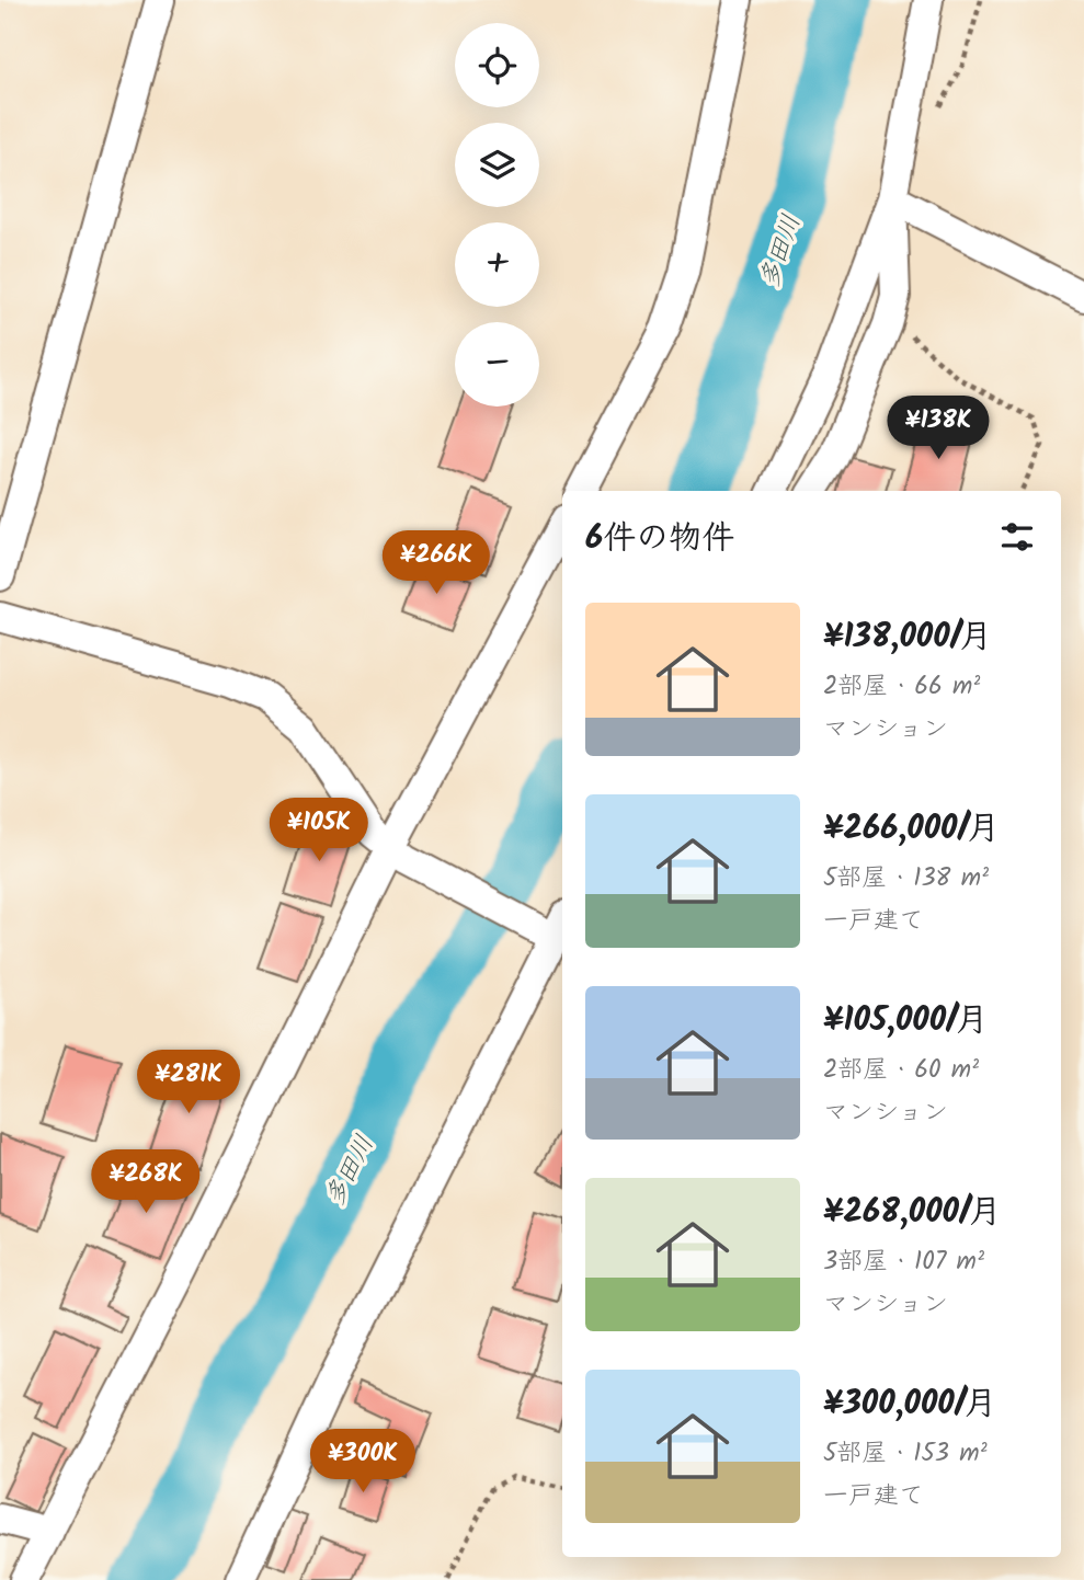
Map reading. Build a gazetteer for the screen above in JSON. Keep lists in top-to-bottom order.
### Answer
{
  "water": ["多田川"],
  "page": {
    "map_buttons": ["+", "−"],
    "price": [
      "¥138K",
      "¥266K",
      "¥105K",
      "¥281K",
      "¥268K",
      "¥300K"
    ],
    "heading": "6件の物件",
    "list": [
      {
        "name": "¥138,000/月",
        "note": "2部屋 · 66 m² · マンション"
      },
      {
        "name": "¥266,000/月",
        "note": "5部屋 · 138 m² · 一戸建て"
      },
      {
        "name": "¥105,000/月",
        "note": "2部屋 · 60 m² · マンション"
      },
      {
        "name": "¥268,000/月",
        "note": "3部屋 · 107 m² · マンション"
      },
      {
        "name": "¥300,000/月",
        "note": "5部屋 · 153 m² · 一戸建て"
      }
    ]
  }
}
